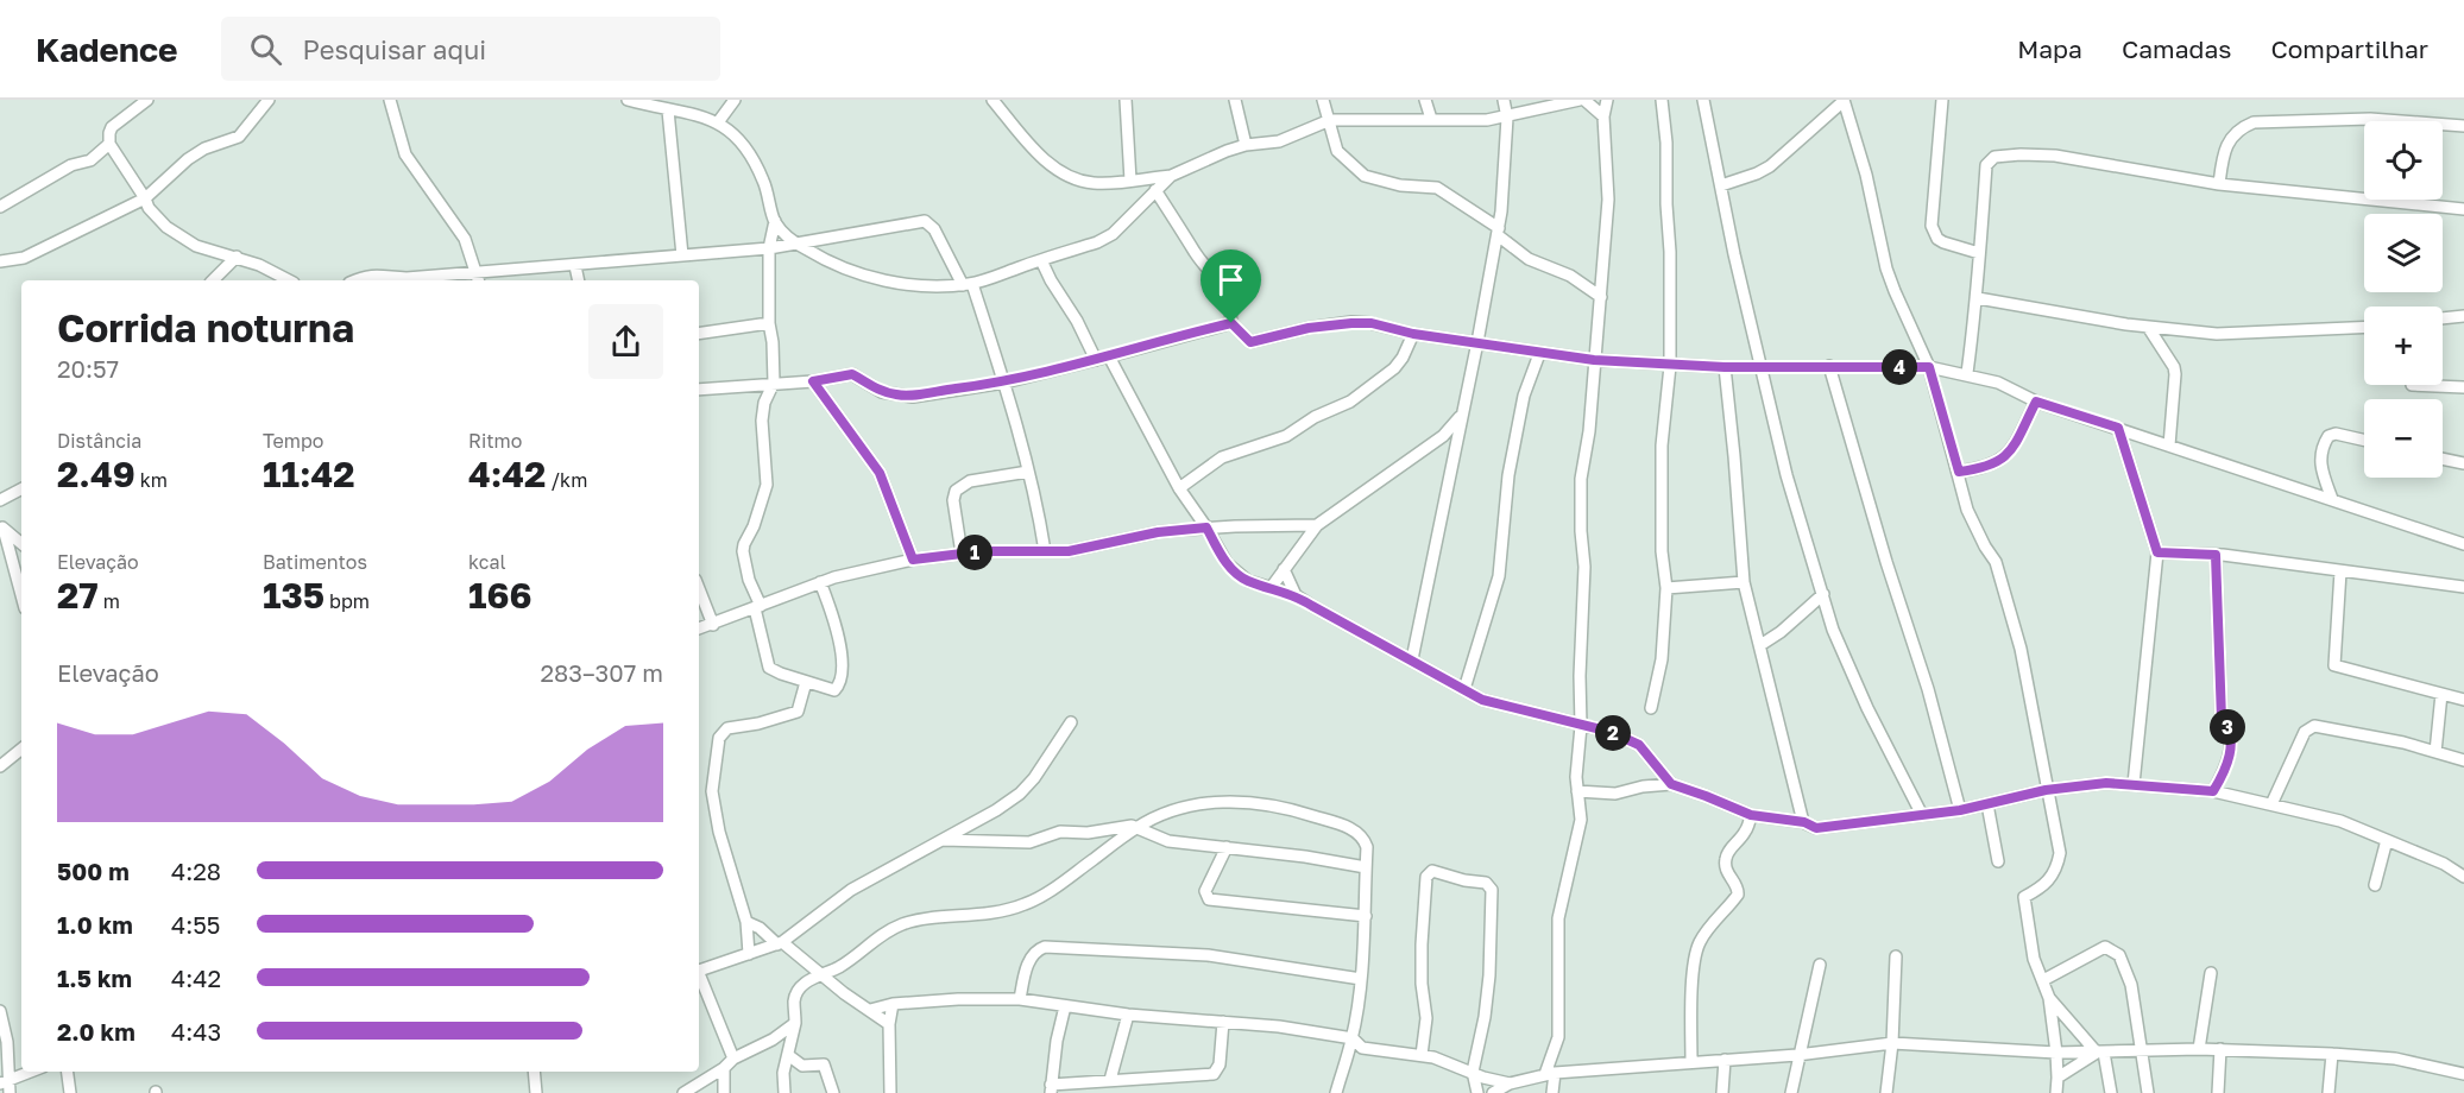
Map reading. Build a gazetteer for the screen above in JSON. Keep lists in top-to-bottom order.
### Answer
{
  "page": {
    "header": "Kadence",
    "search": "Pesquisar aqui",
    "nav": ["Mapa", "Camadas", "Compartilhar"],
    "map_buttons": ["+", "−"],
    "heading": ["Corrida noturna", "20:57"],
    "pins": [
      "4",
      "1",
      "3",
      "2"
    ],
    "stats": [
      ["Distância", "2.49 km"],
      ["Tempo", "11:42"],
      ["Ritmo", "4:42 /km"],
      ["Elevação", "27 m"],
      ["Batimentos", "135 bpm"],
      ["kcal", "166"]
    ],
    "chart": ["Elevação", "283–307 m"],
    "list": [
      {
        "name": "500 m",
        "note": "4:28"
      },
      {
        "name": "1.0 km",
        "note": "4:55"
      },
      {
        "name": "1.5 km",
        "note": "4:42"
      },
      {
        "name": "2.0 km",
        "note": "4:43"
      }
    ]
  }
}
